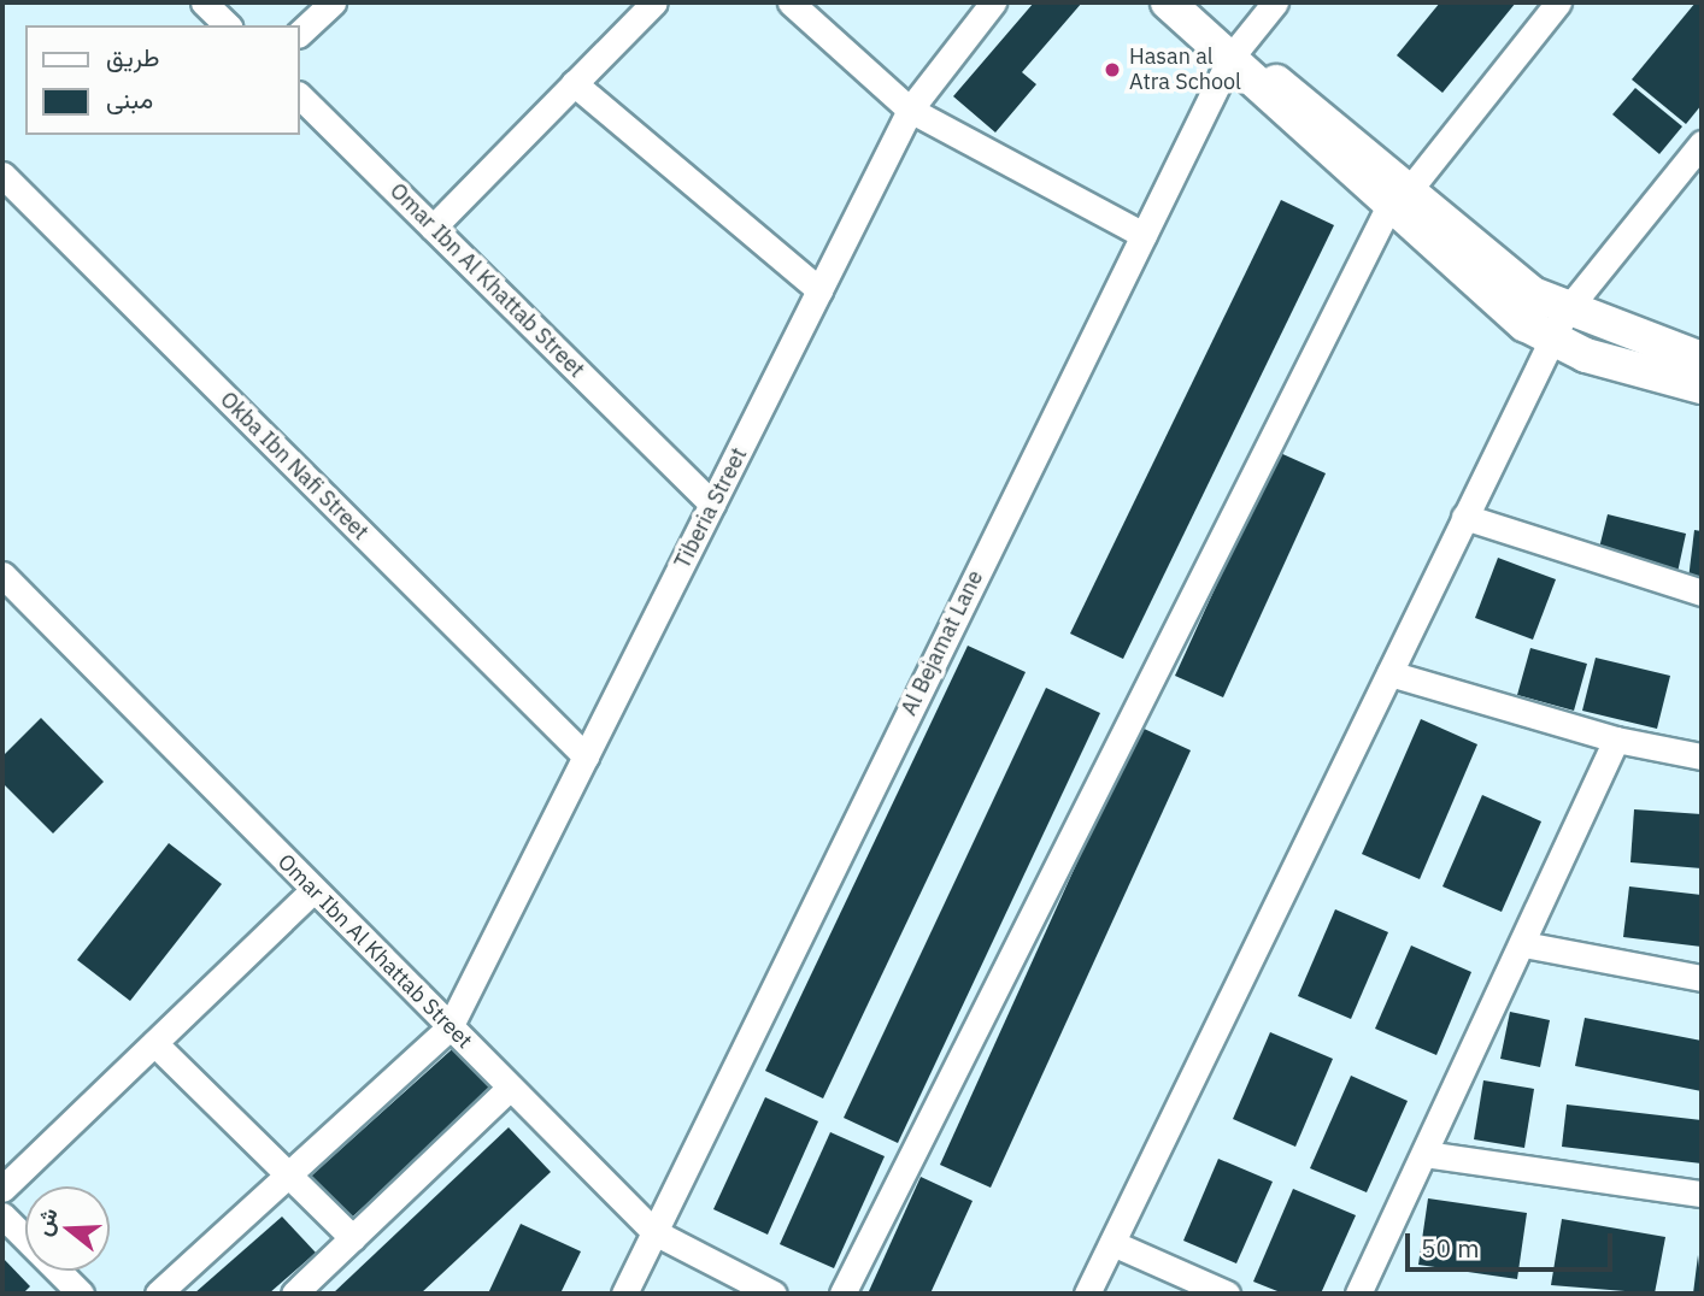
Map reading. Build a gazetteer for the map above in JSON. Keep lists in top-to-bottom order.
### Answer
{
  "streets": {
    "street": [
      "Omar Ibn Al Khattab Street",
      "Okba Ibn Nafi Street",
      "Tiberia Street",
      "Al Bejamat Lane"
    ]
  },
  "crossings": [
    ["Omar Ibn Al Khattab Street", "Tiberia Street"],
    ["Omar Ibn Al Khattab Street", "Al Bejamat Lane"],
    ["Okba Ibn Nafi Street", "Tiberia Street"]
  ],
  "places": ["Hasan al Atra School"],
  "legend": ["طريق", "مبنى"],
  "scale_bar": "50 m",
  "north": "left"
}
